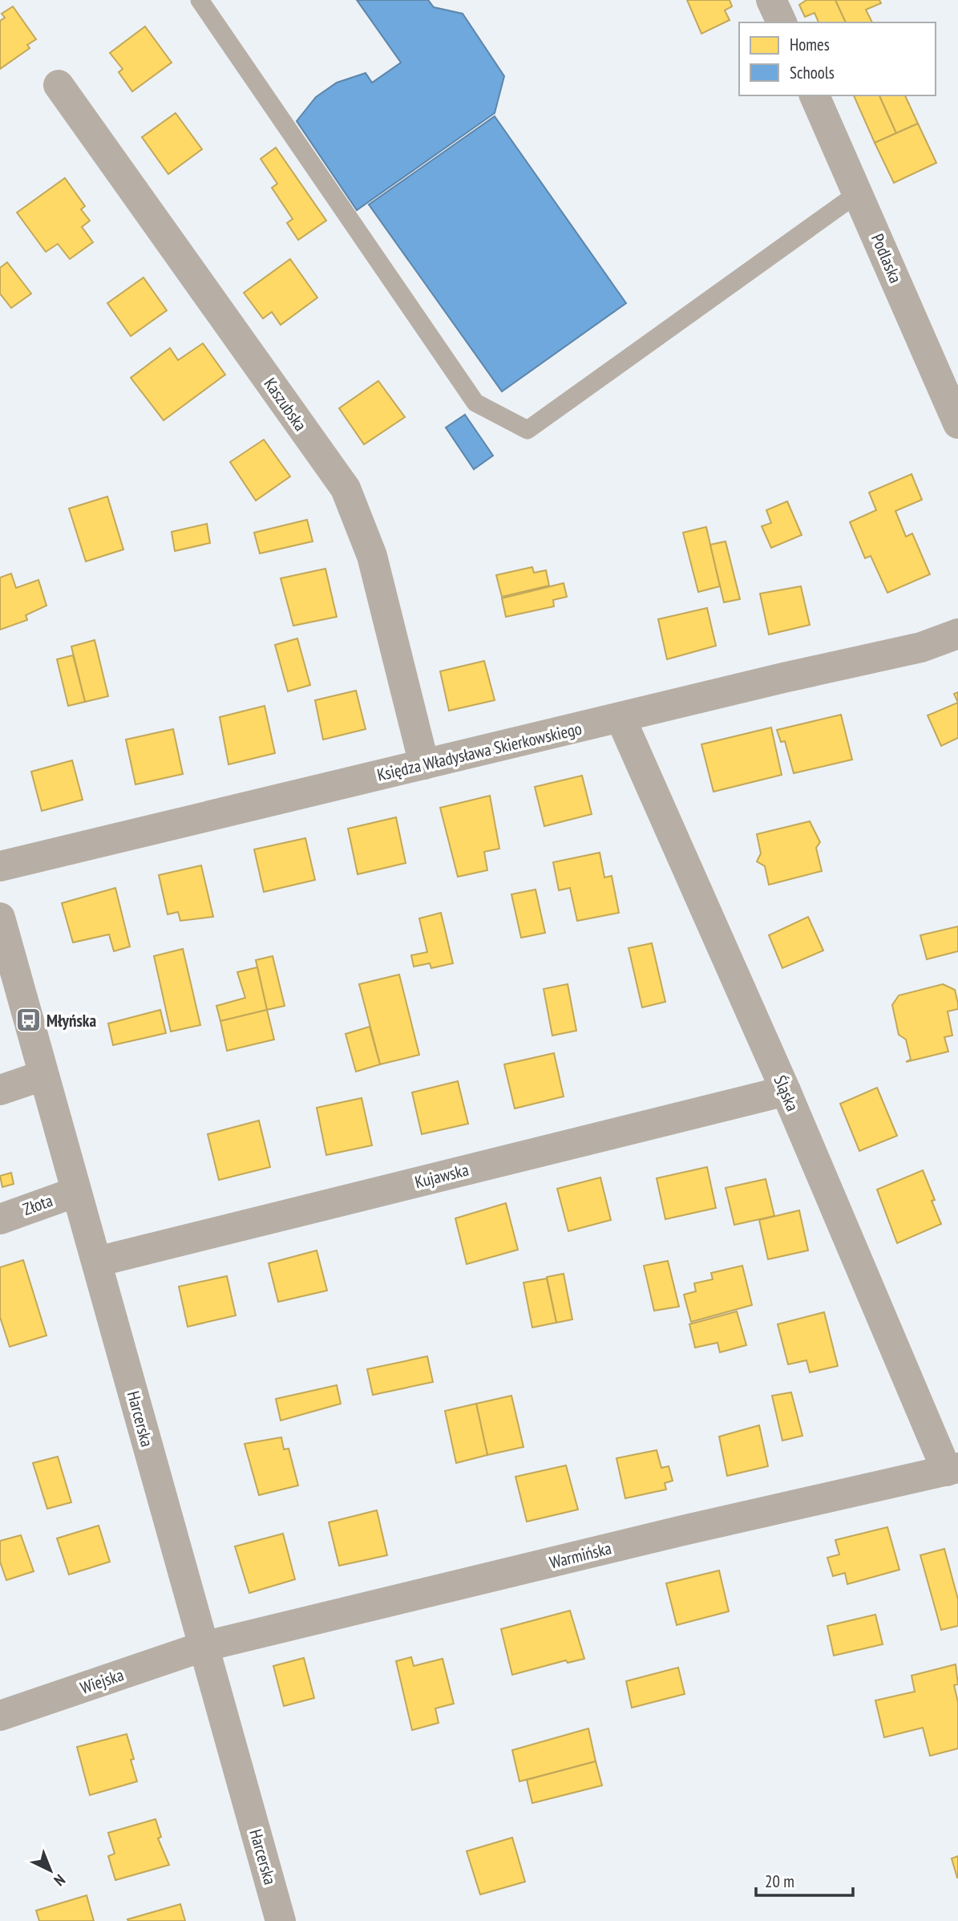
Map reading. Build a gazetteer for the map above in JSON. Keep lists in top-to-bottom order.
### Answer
{
  "streets": {
    "street": [
      "Podlaska",
      "Kaszubska",
      "Księdza Władysława Skierkowskiego",
      "Śląska",
      "Kujawska",
      "Złota",
      "Harcerska",
      "Warmińska",
      "Wiejska"
    ]
  },
  "crossings": [
    ["Kaszubska", "Księdza Władysława Skierkowskiego"],
    ["Księdza Władysława Skierkowskiego", "Śląska"],
    ["Śląska", "Kujawska"],
    ["Śląska", "Warmińska"],
    ["Kujawska", "Harcerska"],
    ["Złota", "Harcerska"],
    ["Harcerska", "Warmińska"],
    ["Harcerska", "Wiejska"],
    ["Warmińska", "Wiejska"]
  ],
  "places": {
    "bus stop": ["Młyńska"]
  },
  "legend": ["Homes", "Schools"],
  "scale_bar": "20 m",
  "north": "bottom right"
}
